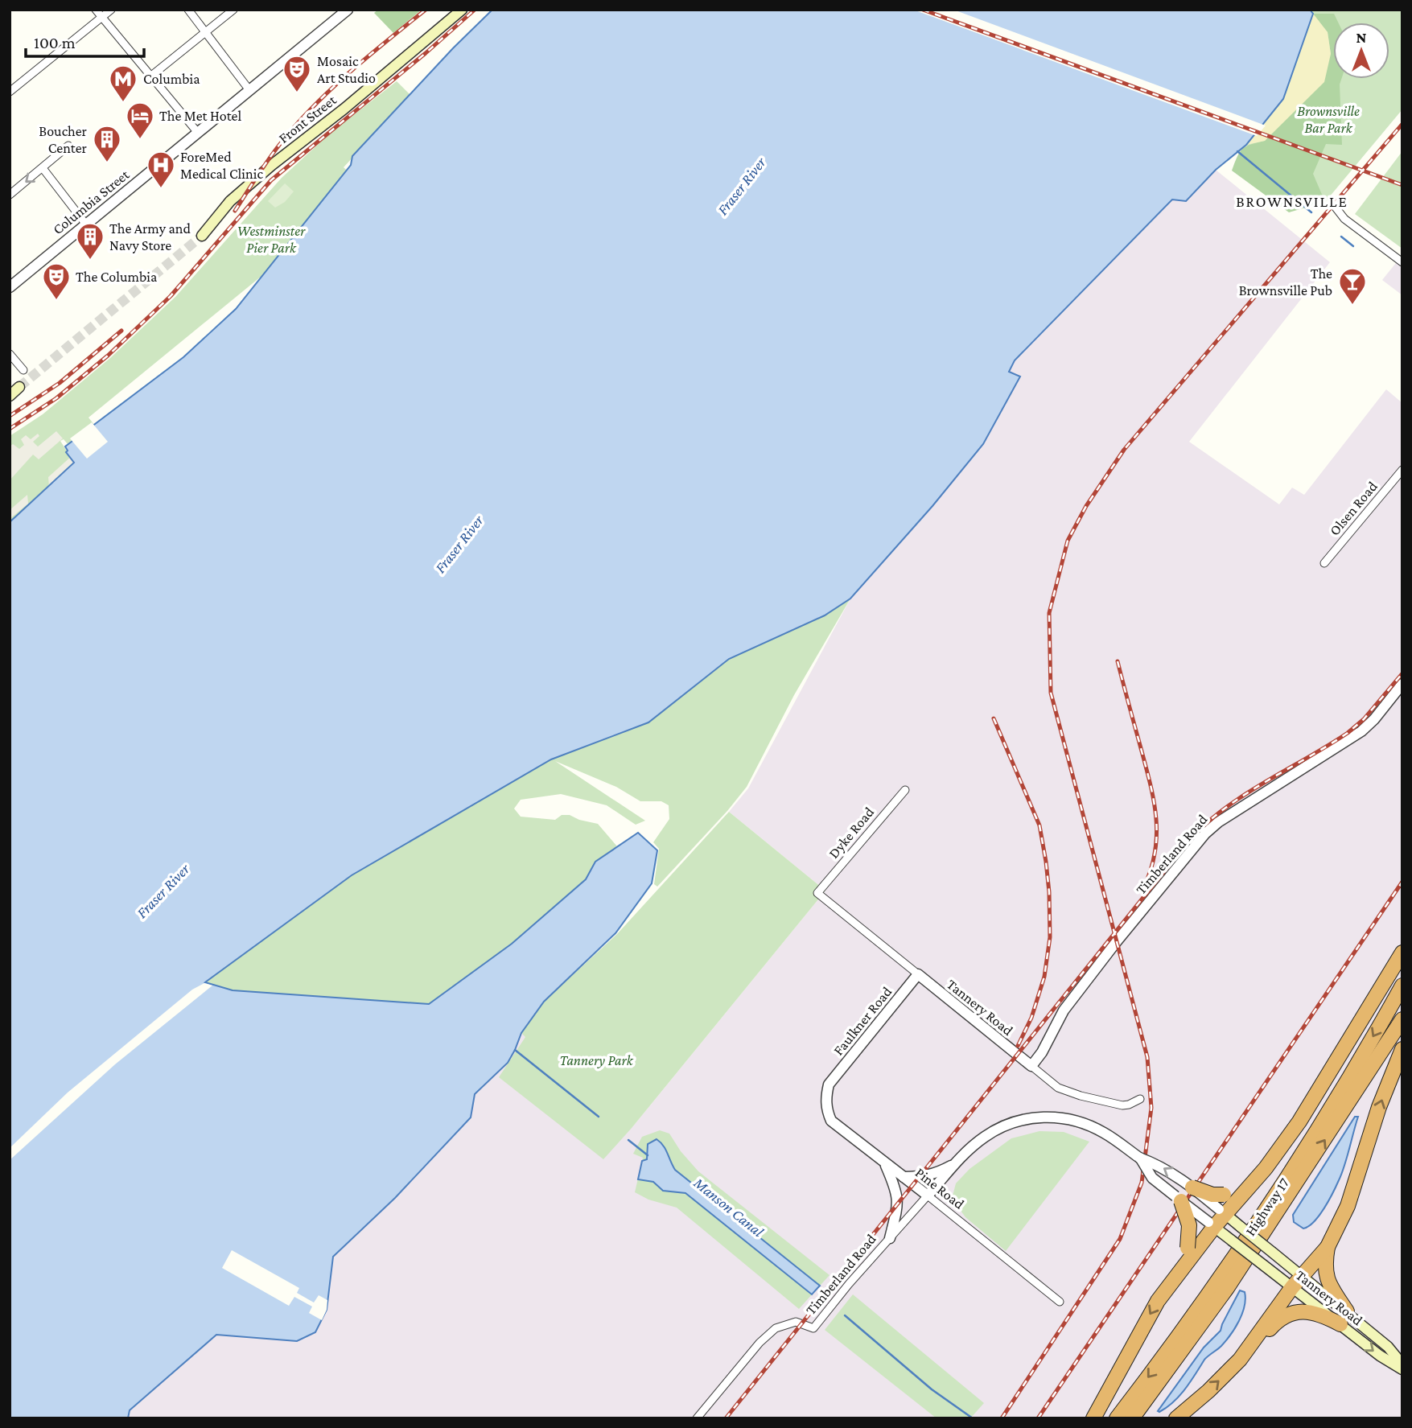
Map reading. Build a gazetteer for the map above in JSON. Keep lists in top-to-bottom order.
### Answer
{
  "streets": {
    "highway": ["Highway 17"],
    "main road": ["Front Street", "Tannery Road"],
    "street": [
      "Columbia Street",
      "Olsen Road",
      "Dyke Road",
      "Timberland Road",
      "Faulkner Road",
      "Pine Road"
    ]
  },
  "crossings": [
    ["Dyke Road", "Tannery Road"],
    ["Timberland Road", "Tannery Road"],
    ["Timberland Road", "Pine Road"],
    ["Tannery Road", "Faulkner Road"],
    ["Tannery Road", "Pine Road"],
    ["Faulkner Road", "Pine Road"]
  ],
  "districts": ["BROWNSVILLE"],
  "water": ["Fraser River", "Manson Canal"],
  "parks": ["Brownsville Bar Park", "Westminster Pier Park", "Tannery Park"],
  "places": {
    "theatre": ["Mosaic Art Studio", "The Columbia"],
    "metro station": ["Columbia"],
    "hotel": ["The Met Hotel"],
    "building": ["Boucher Center", "The Army and Navy Store"],
    "hospital": ["ForeMed Medical Clinic"],
    "bar": ["The Brownsville Pub"]
  },
  "scale_bar": "100 m",
  "north": "top"
}
